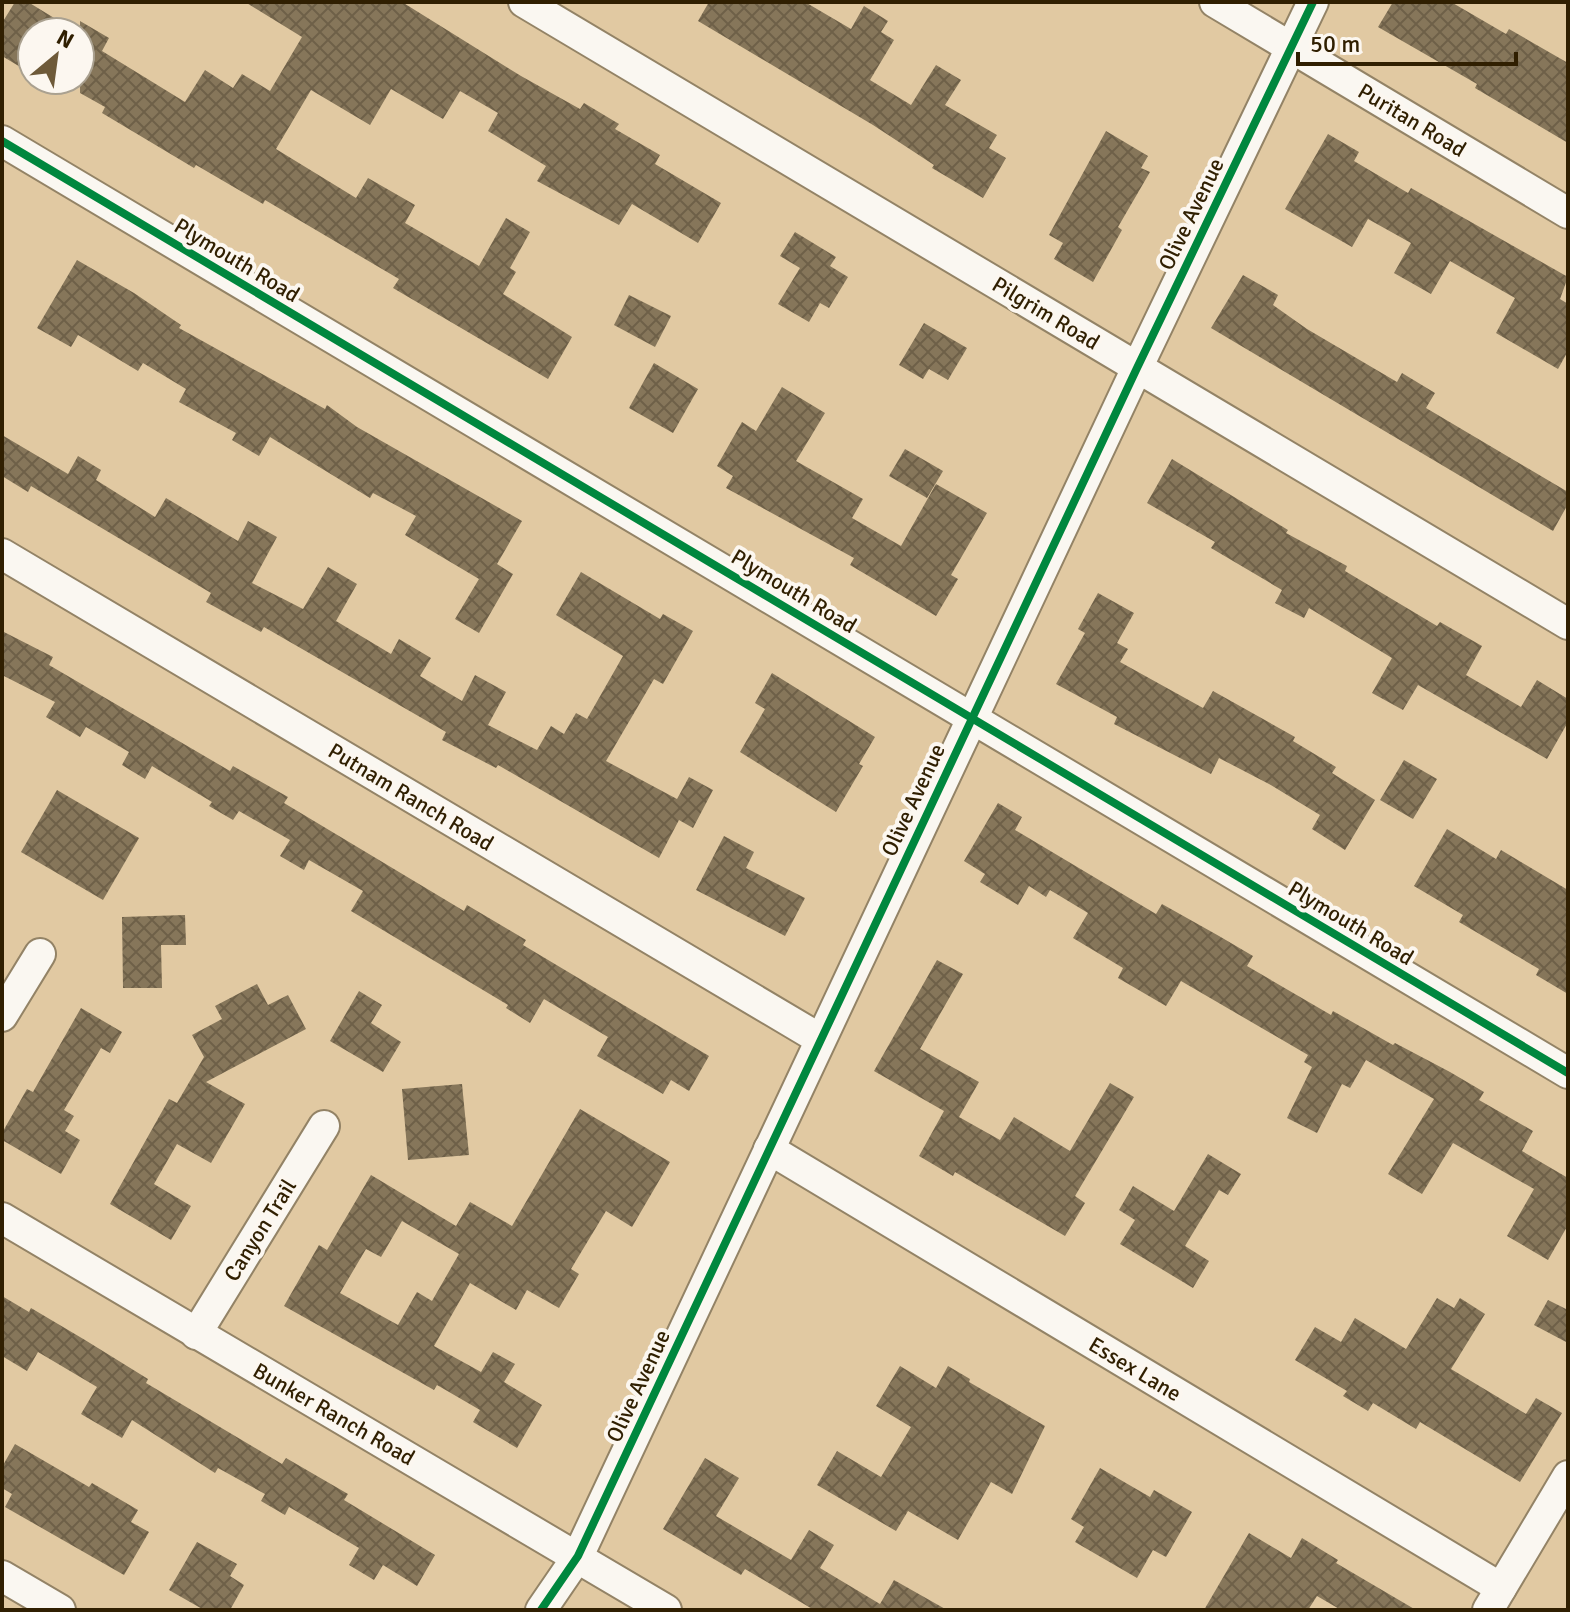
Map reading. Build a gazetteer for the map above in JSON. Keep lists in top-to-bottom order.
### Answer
{
  "streets": {
    "street": [
      "Puritan Road",
      "Olive Avenue",
      "Plymouth Road",
      "Pilgrim Road",
      "Putnam Ranch Road",
      "Canyon Trail",
      "Essex Lane",
      "Bunker Ranch Road"
    ]
  },
  "crossings": [
    ["Puritan Road", "Olive Avenue"],
    ["Olive Avenue", "Plymouth Road"],
    ["Olive Avenue", "Pilgrim Road"],
    ["Olive Avenue", "Putnam Ranch Road"],
    ["Olive Avenue", "Essex Lane"],
    ["Olive Avenue", "Bunker Ranch Road"],
    ["Canyon Trail", "Bunker Ranch Road"]
  ],
  "scale_bar": "50 m",
  "north": "top right"
}
